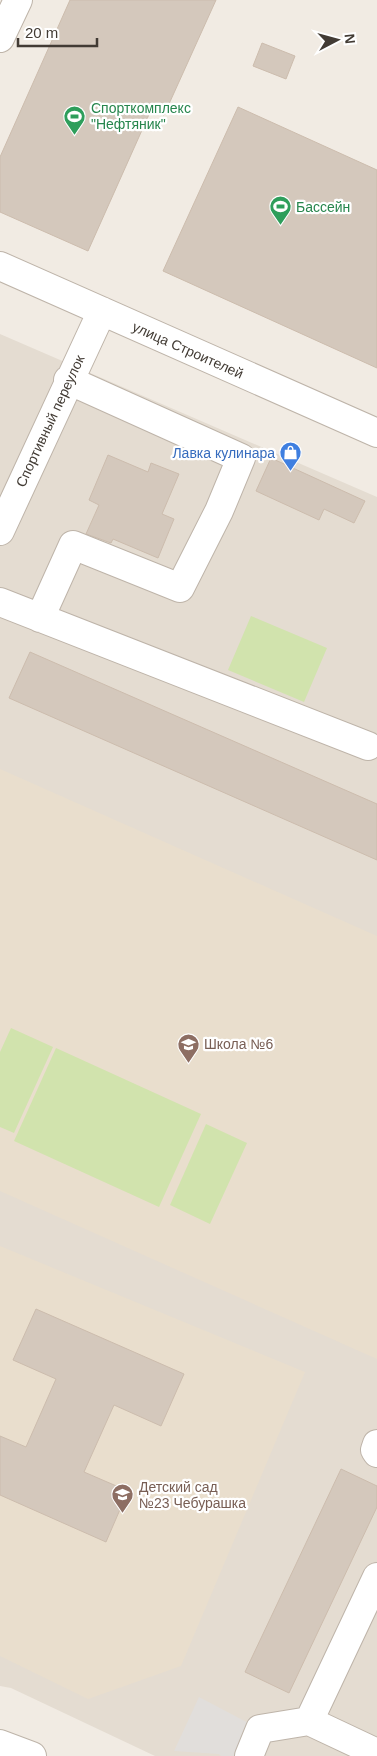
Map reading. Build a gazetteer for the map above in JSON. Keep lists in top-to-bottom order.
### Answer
{
  "streets": {
    "street": ["улица Строителей", "Спортивный переулок"]
  },
  "crossings": [
    ["улица Строителей", "Спортивный переулок"]
  ],
  "places": {
    "sports": ["Спорткомплекс \"Нефтяник\"", "Бассейн"],
    "shop": ["Лавка кулинара"],
    "school or university": ["Школа №6", "Детский сад №23 Чебурашка"]
  },
  "scale_bar": "20 m",
  "north": "right"
}
